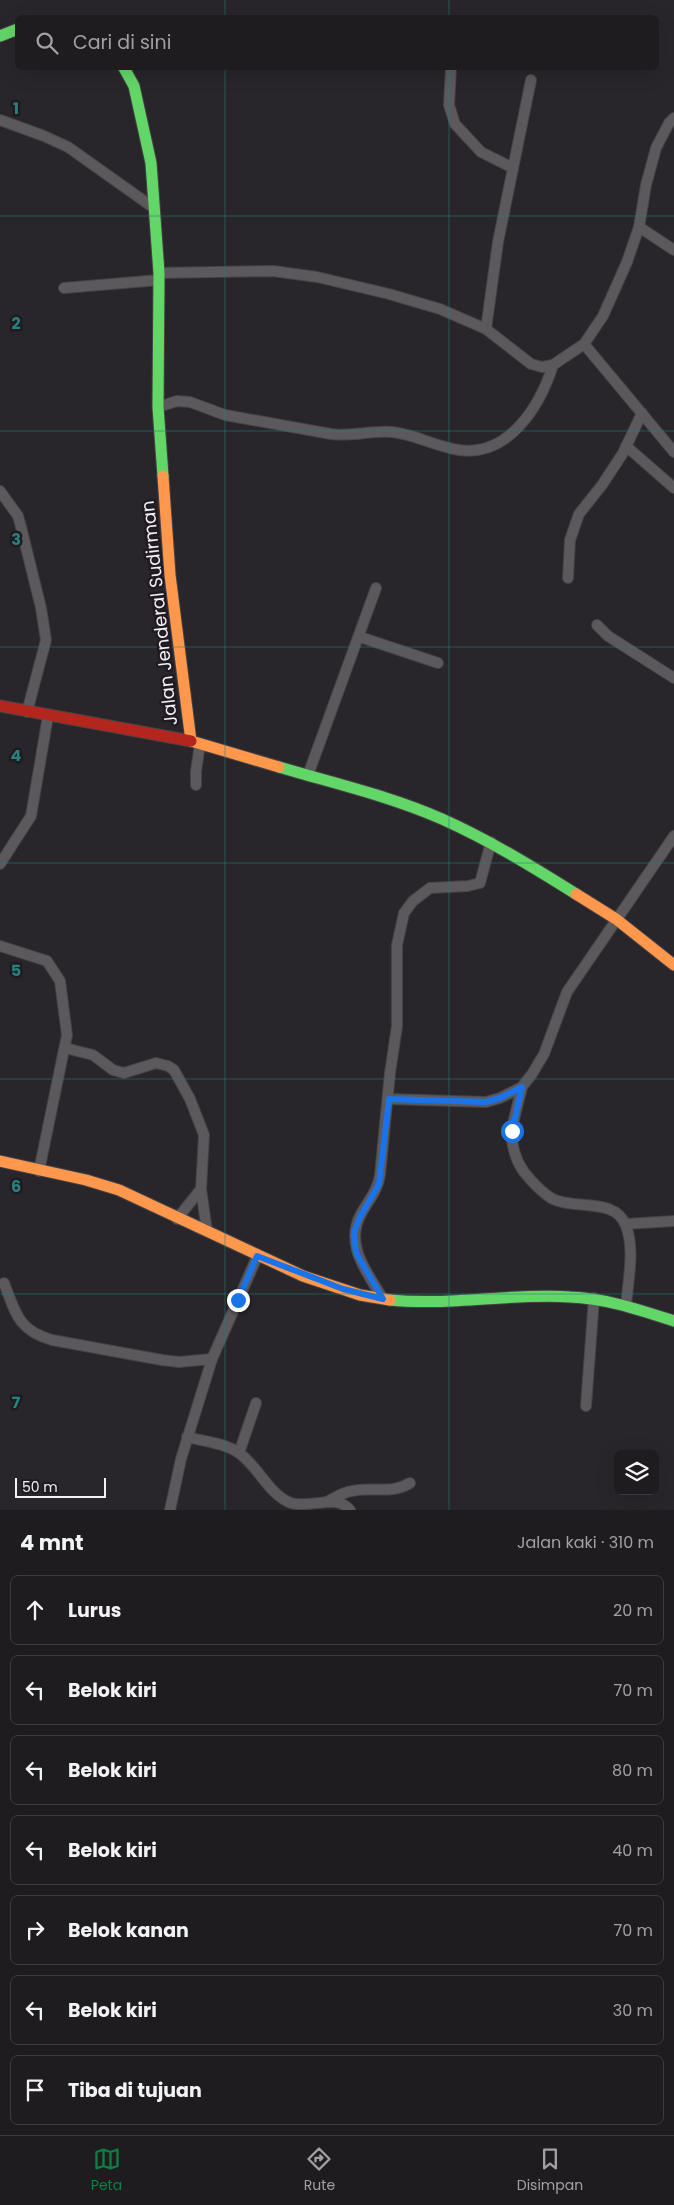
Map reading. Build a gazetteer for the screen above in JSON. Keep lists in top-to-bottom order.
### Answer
{
  "streets": {
    "main road": ["Jalan Jenderal Sudirman"]
  },
  "scale_bar": "50 m",
  "page": {
    "search": "Cari di sini",
    "scale": "50 m",
    "heading": ["4 mnt", "Jalan kaki · 310 m"],
    "list": [
      ["Lurus", "20 m"],
      ["Belok kiri", "70 m"],
      ["Belok kiri", "80 m"],
      ["Belok kiri", "40 m"],
      ["Belok kanan", "70 m"],
      ["Belok kiri", "30 m"],
      "Tiba di tujuan"
    ],
    "nav": ["Peta", "Rute", "Disimpan"]
  },
  "grid": {
    "rows": [
      "1",
      "2",
      "3",
      "4",
      "5",
      "6",
      "7"
    ]
  }
}
